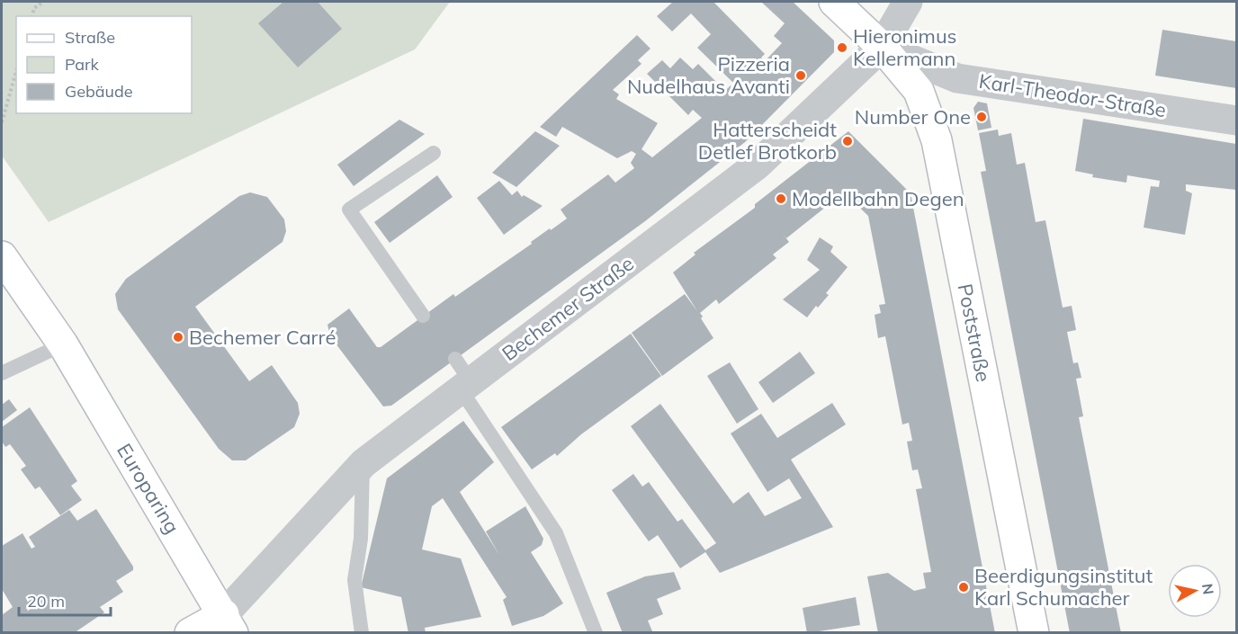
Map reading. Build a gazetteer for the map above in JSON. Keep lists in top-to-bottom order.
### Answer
{
  "streets": {
    "street": [
      "Karl-Theodor-Straße",
      "Bechemer Straße",
      "Poststraße",
      "Europaring"
    ]
  },
  "crossings": [
    ["Karl-Theodor-Straße", "Bechemer Straße"],
    ["Karl-Theodor-Straße", "Poststraße"],
    ["Bechemer Straße", "Poststraße"],
    ["Bechemer Straße", "Europaring"]
  ],
  "places": [
    "Hieronimus Kellermann",
    "Pizzeria Nudelhaus Avanti",
    "Number One",
    "Hatterscheidt Detlef Brotkorb",
    "Modellbahn Degen",
    "Bechemer Carré",
    "Beerdigungsinstitut Karl Schumacher"
  ],
  "legend": ["Straße", "Park", "Gebäude"],
  "scale_bar": "20 m",
  "north": "right"
}
